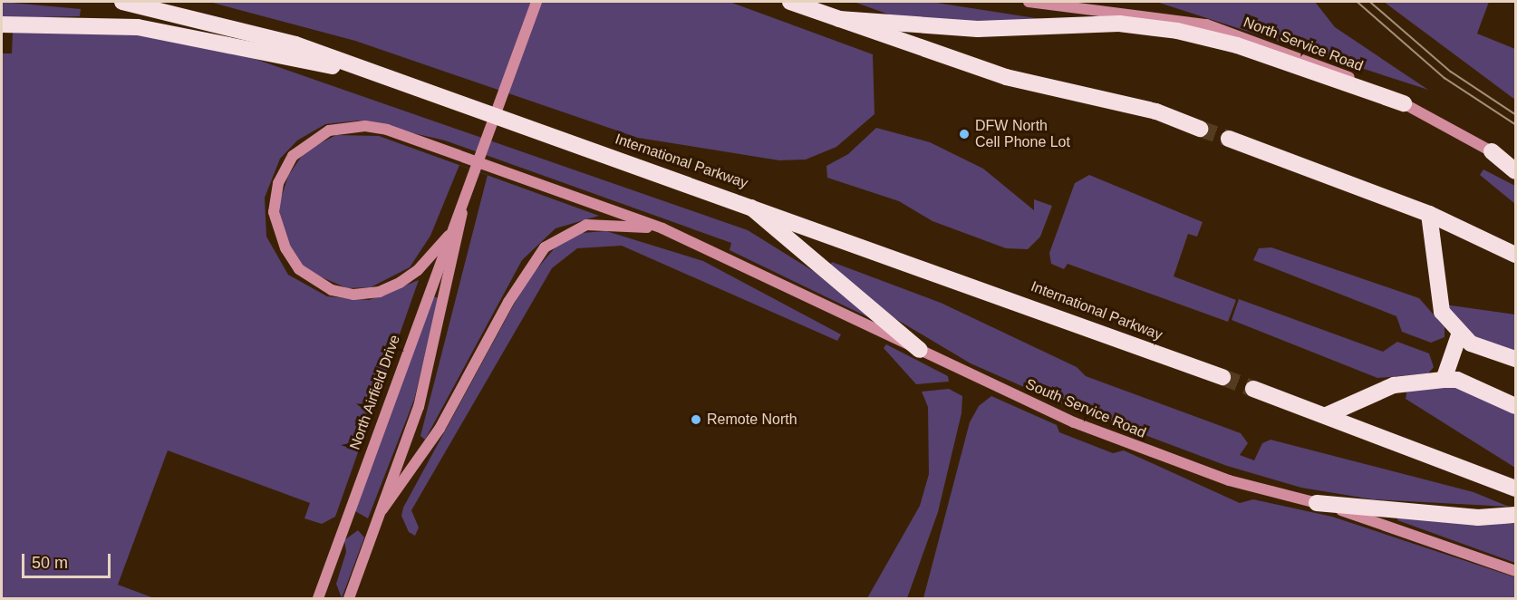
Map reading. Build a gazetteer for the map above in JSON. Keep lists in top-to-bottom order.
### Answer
{
  "streets": {
    "highway": ["International Parkway"],
    "main road": ["North Service Road", "North Airfield Drive", "South Service Road"]
  },
  "crossings": [
    ["North Airfield Drive", "South Service Road"]
  ],
  "places": ["DFW North Cell Phone Lot", "Remote North"],
  "scale_bar": "50 m"
}
